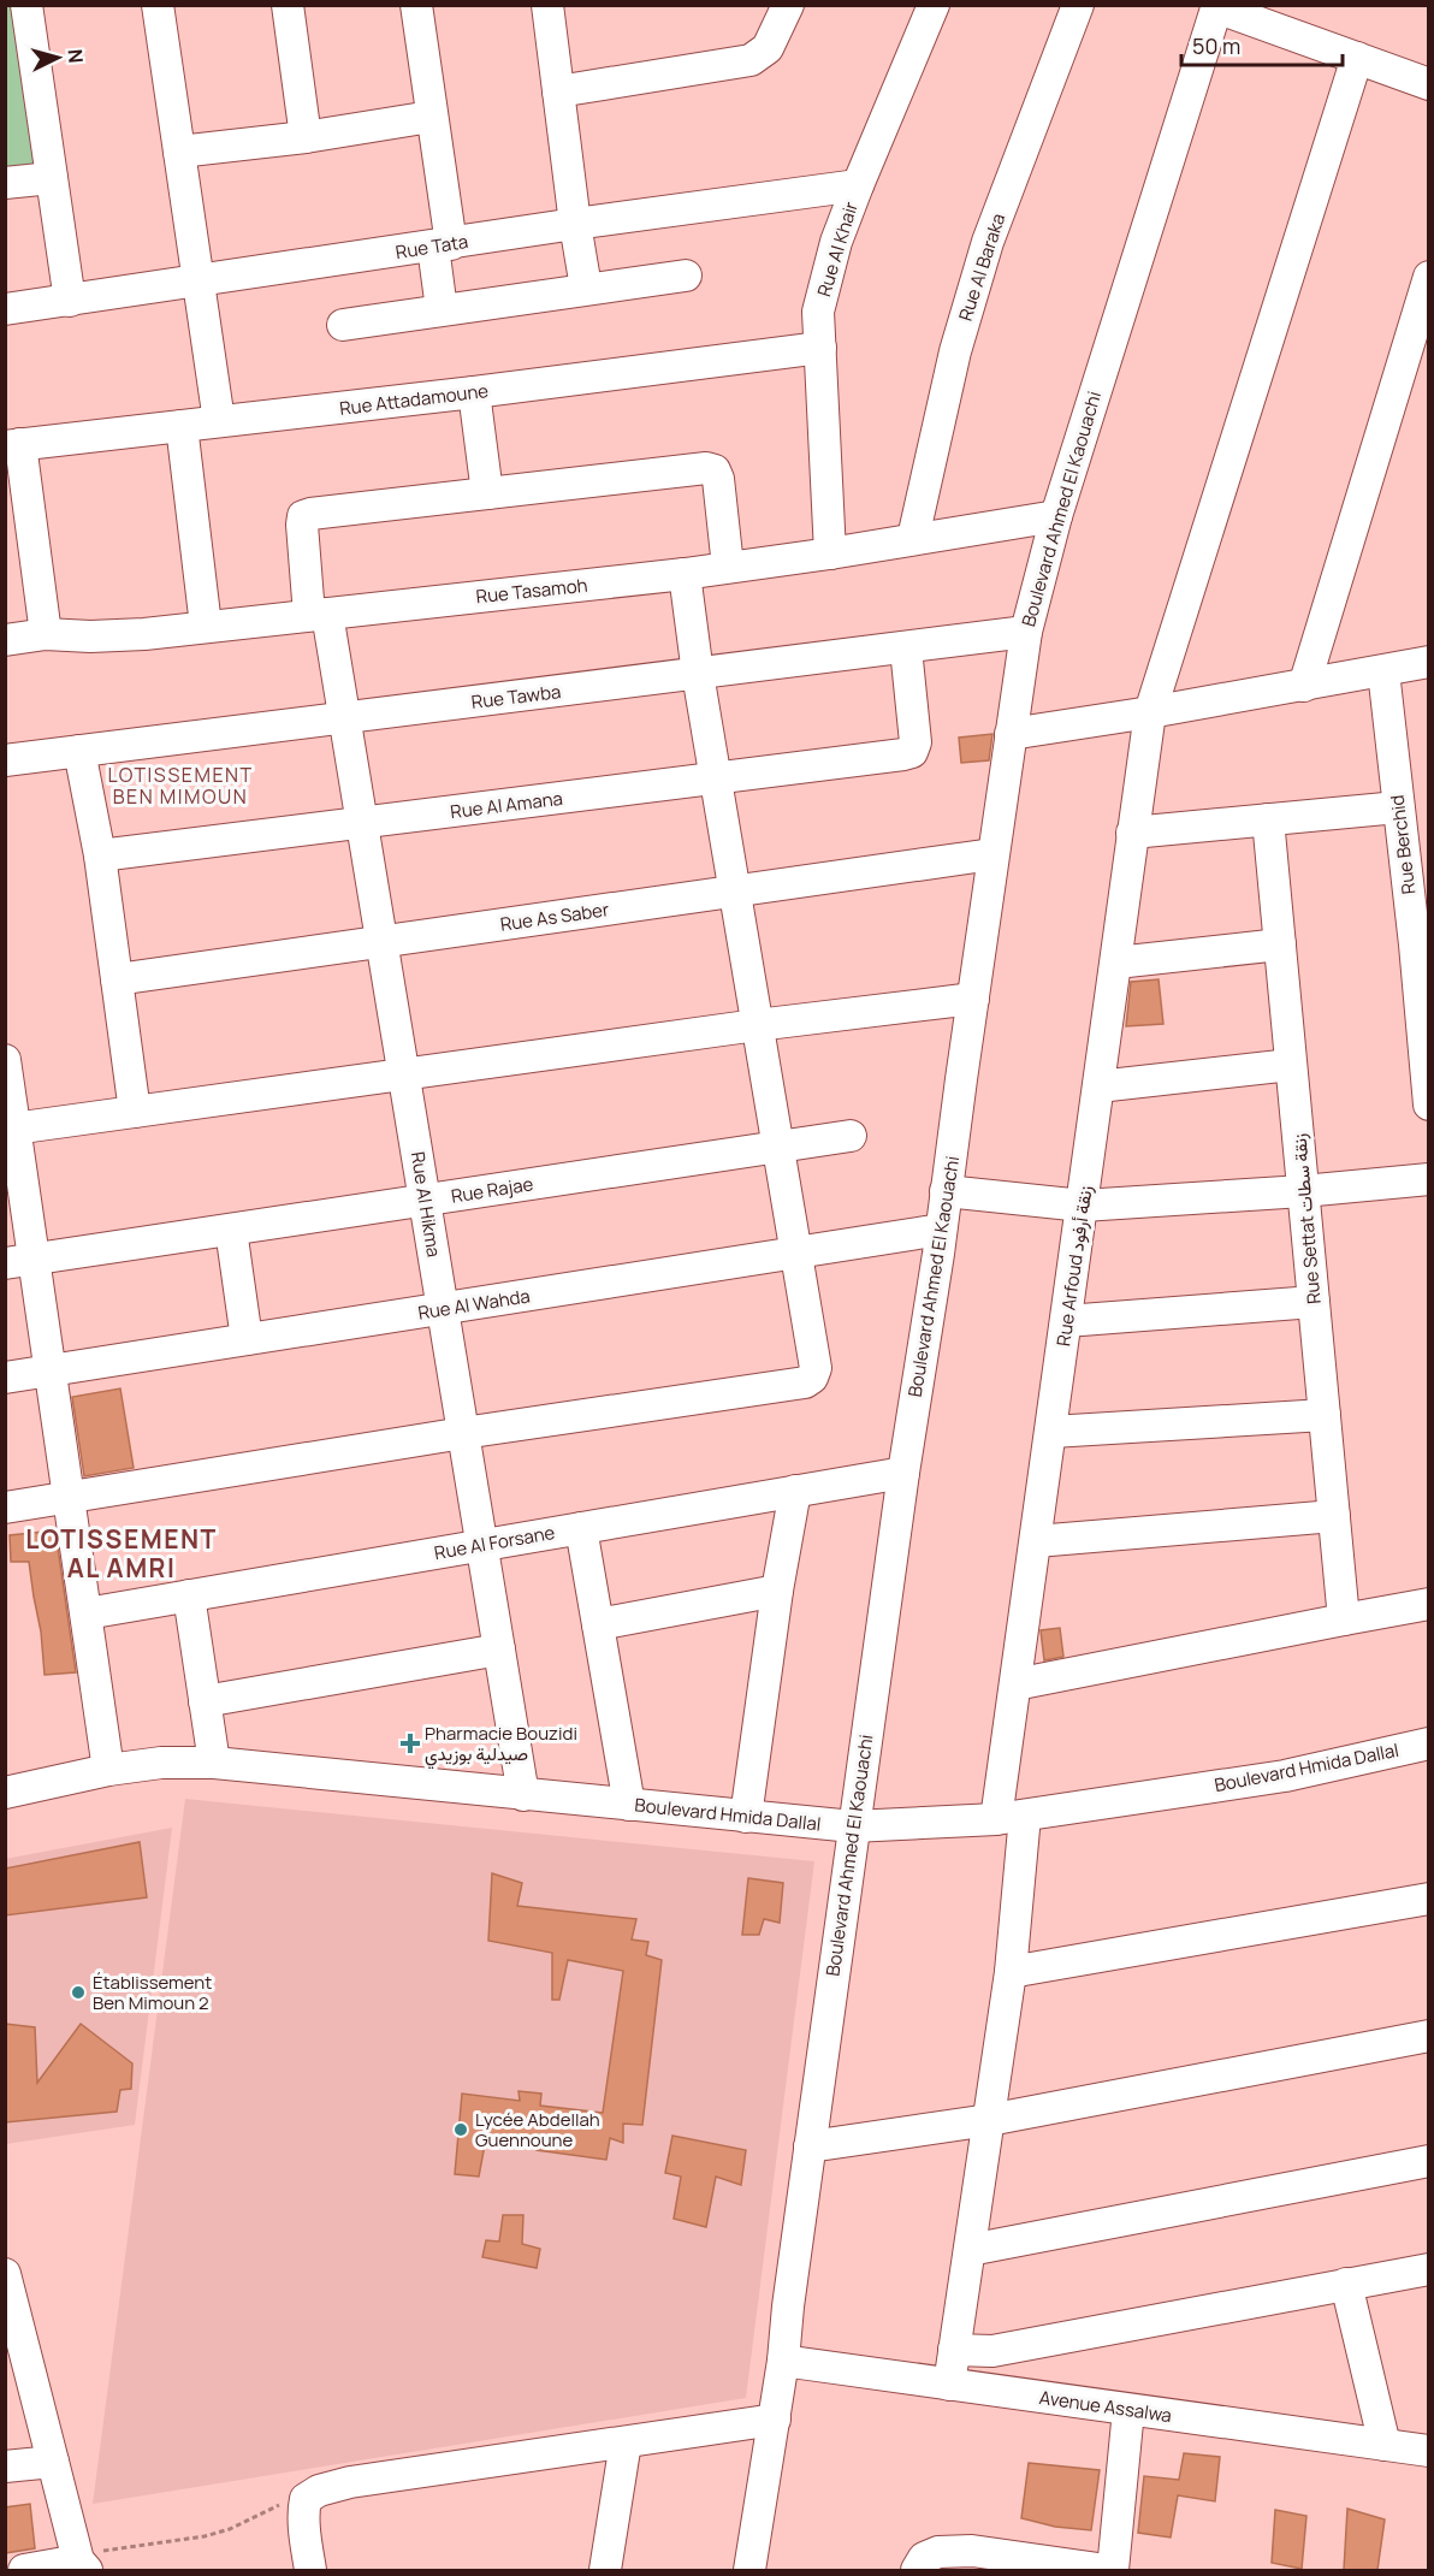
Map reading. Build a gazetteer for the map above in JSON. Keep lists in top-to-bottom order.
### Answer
{
  "streets": {
    "street": [
      "Rue Tata",
      "Rue Al Khair",
      "Rue Al Baraka",
      "Rue Attadamoune",
      "Boulevard Ahmed El Kaouachi",
      "Rue Tasamoh",
      "Rue Tawba",
      "Rue Al Amana",
      "Rue Berchid",
      "Rue As Saber",
      "Rue Rajae",
      "Rue Al Hikma",
      "Rue Settat زنقة سطات",
      "Rue Arfoud زنقة أرفود",
      "Rue Al Wahda",
      "Rue Al Forsane",
      "Boulevard Hmida Dallal",
      "Avenue Assalwa"
    ]
  },
  "crossings": [
    ["Rue Tata", "Rue Al Khair"],
    ["Rue Al Khair", "Rue Attadamoune"],
    ["Rue Al Khair", "Rue Tasamoh"],
    ["Rue Al Baraka", "Rue Tasamoh"],
    ["Boulevard Ahmed El Kaouachi", "Rue Tasamoh"],
    ["Boulevard Ahmed El Kaouachi", "Rue Tawba"],
    ["Boulevard Ahmed El Kaouachi", "Rue As Saber"],
    ["Boulevard Ahmed El Kaouachi", "Rue Al Wahda"],
    ["Boulevard Ahmed El Kaouachi", "Rue Al Forsane"],
    ["Boulevard Ahmed El Kaouachi", "Boulevard Hmida Dallal"],
    ["Boulevard Ahmed El Kaouachi", "Avenue Assalwa"],
    ["Rue Tasamoh", "Rue Al Hikma"],
    ["Rue Tawba", "Rue Al Amana"],
    ["Rue Tawba", "Rue Al Hikma"],
    ["Rue Al Amana", "Rue Al Hikma"],
    ["Rue As Saber", "Rue Al Hikma"],
    ["Rue Rajae", "Rue Al Hikma"],
    ["Rue Al Hikma", "Rue Al Wahda"],
    ["Rue Al Hikma", "Rue Al Forsane"],
    ["Rue Al Hikma", "Boulevard Hmida Dallal"],
    ["Rue Arfoud زنقة أرفود", "Boulevard Hmida Dallal"],
    ["Rue Arfoud زنقة أرفود", "Avenue Assalwa"]
  ],
  "districts": ["LOTISSEMENT BEN MIMOUN", "LOTISSEMENT AL AMRI"],
  "places": {
    "health": ["Pharmacie Bouzidi صيدلية بوزيدي"],
    "other": ["Établissement Ben Mimoun 2", "Lycée Abdellah Guennoune"]
  },
  "scale_bar": "50 m",
  "north": "right"
}
